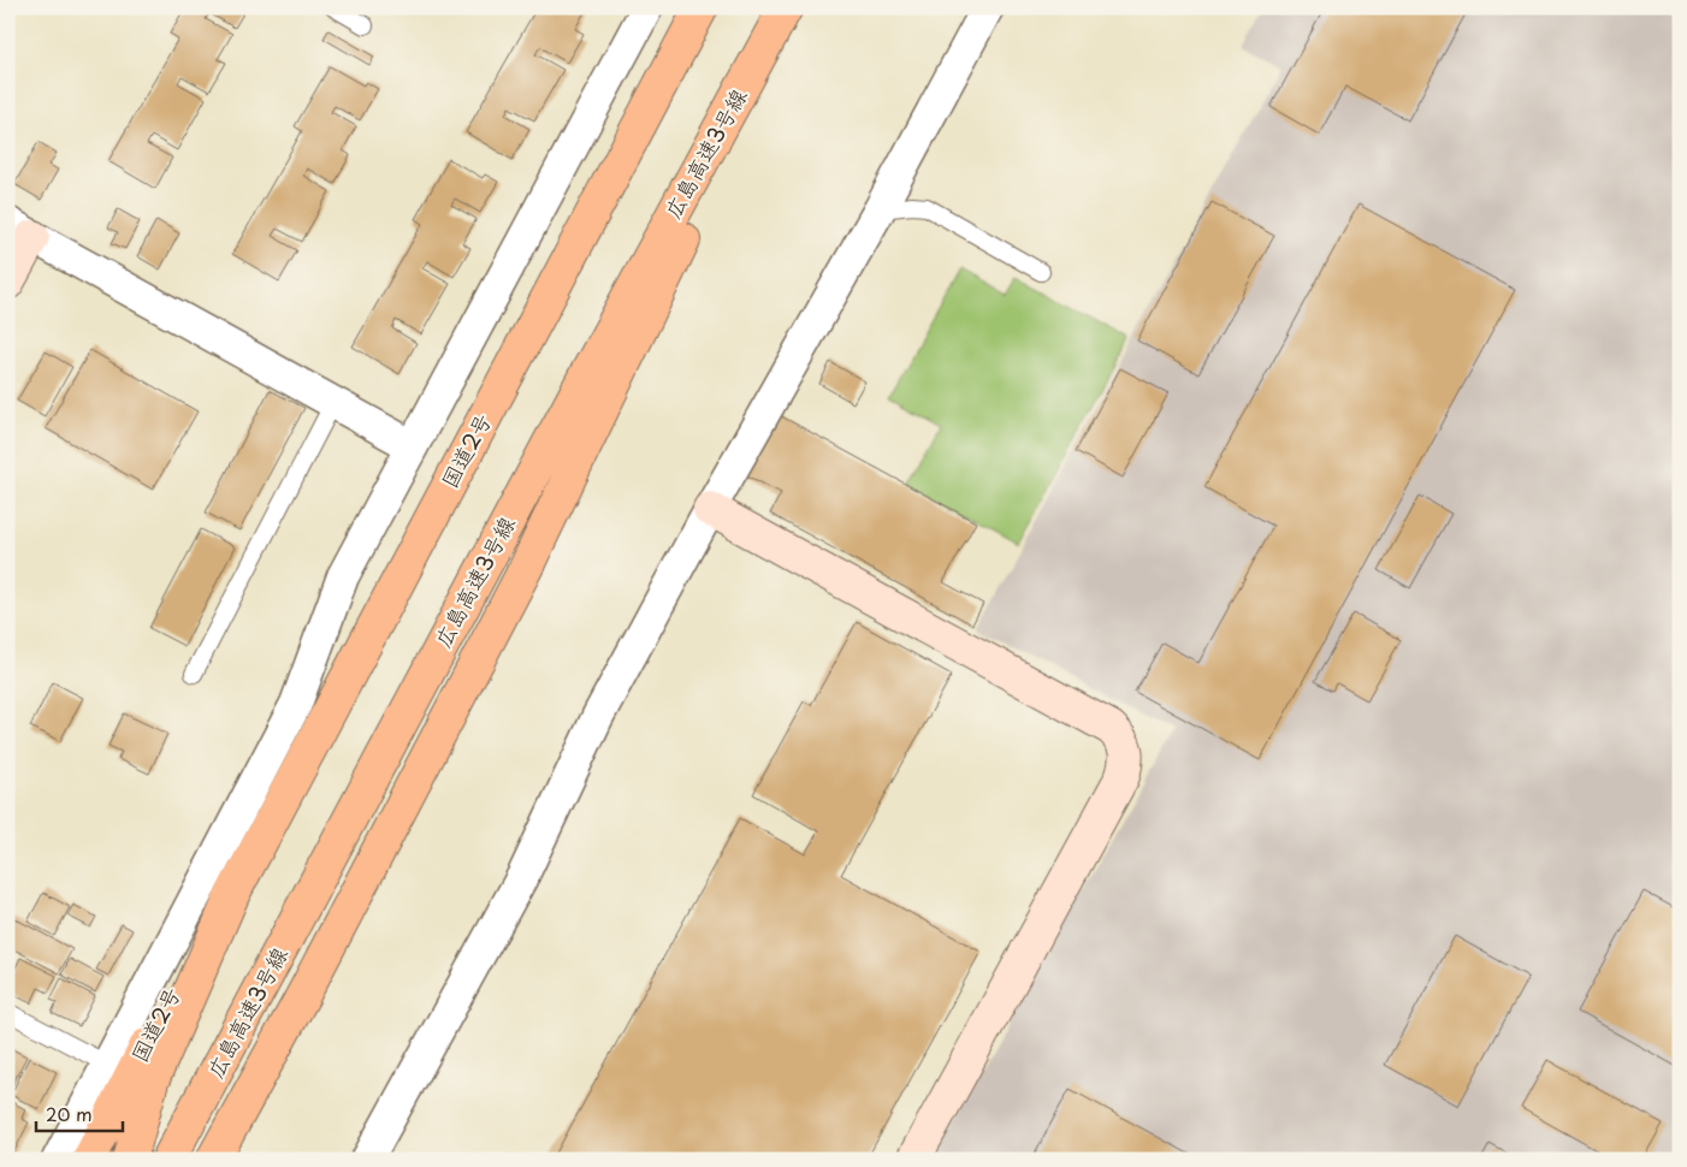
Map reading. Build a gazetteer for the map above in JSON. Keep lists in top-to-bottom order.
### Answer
{
  "streets": {
    "highway": ["広島高速3号線", "国道2号"]
  },
  "scale_bar": "20 m"
}
